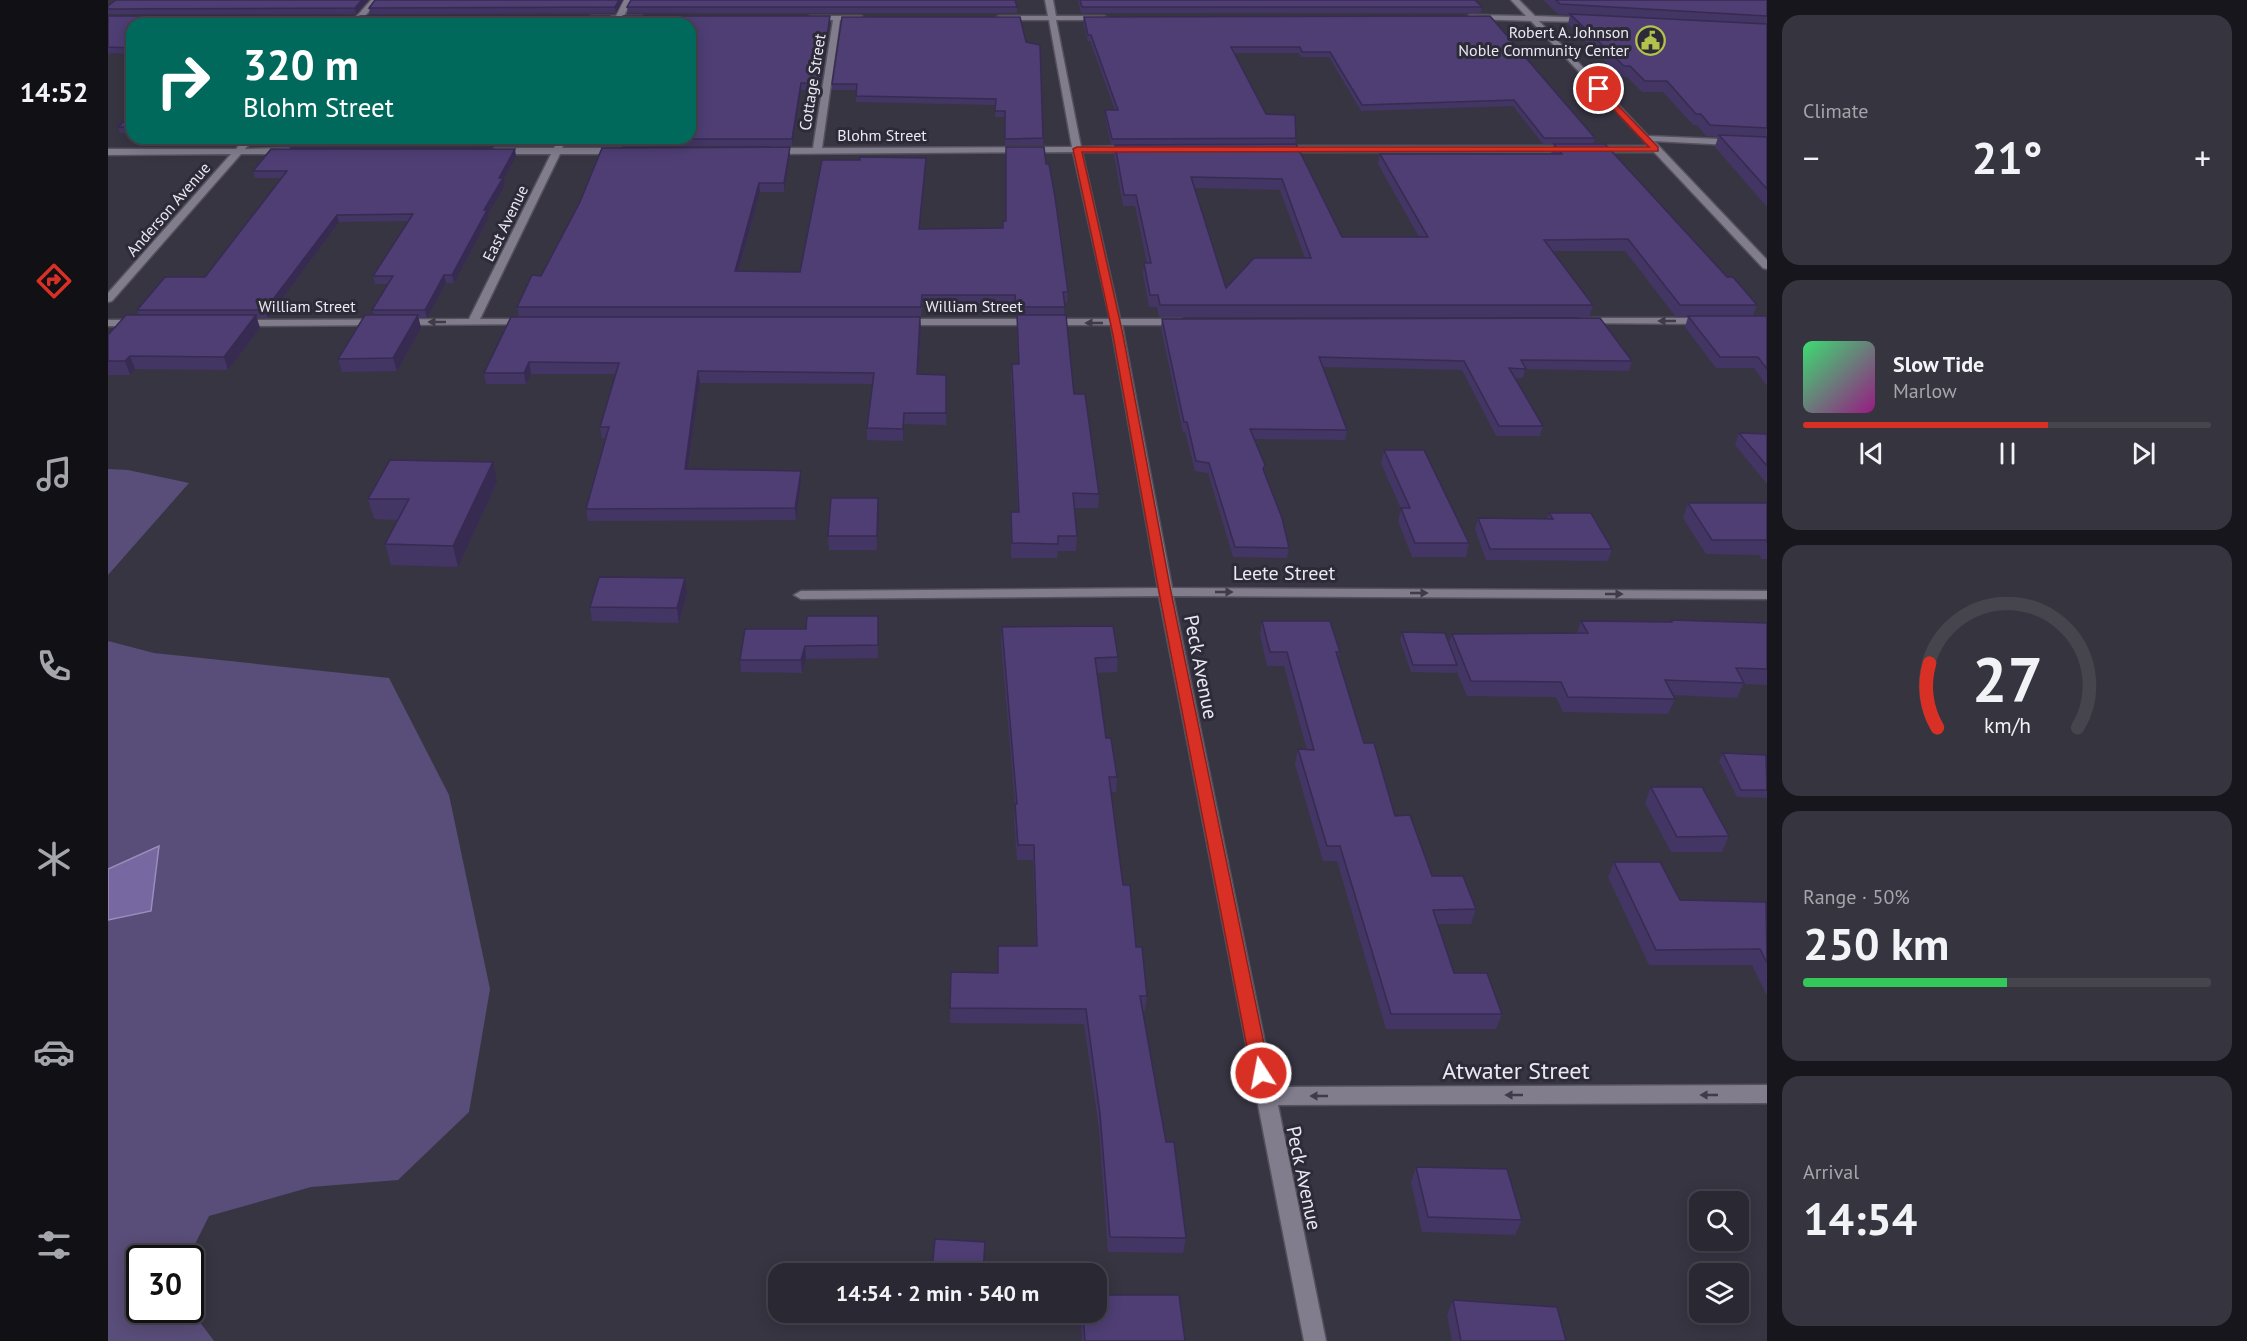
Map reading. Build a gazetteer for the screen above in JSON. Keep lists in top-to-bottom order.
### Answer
{
  "streets": {
    "street": [
      "Cottage Street",
      "Blohm Street",
      "Anderson Avenue",
      "East Avenue",
      "William Street",
      "Leete Street",
      "Peck Avenue",
      "Atwater Street"
    ]
  },
  "crossings": [
    ["Cottage Street", "Blohm Street"],
    ["Blohm Street", "Peck Avenue"],
    ["East Avenue", "William Street"],
    ["William Street", "Peck Avenue"],
    ["Leete Street", "Peck Avenue"],
    ["Peck Avenue", "Atwater Street"]
  ],
  "one_way": ["William Street", "Leete Street", "Atwater Street"],
  "places": {
    "public building": ["Robert A. Johnson Noble Community Center"]
  },
  "page": {
    "tabs": "14:52",
    "tile": [
      "Climate",
      ["Range · 50%", "250 km"],
      ["Arrival", "14:54"]
    ],
    "turn": ["320 m", "Blohm Street"],
    "heat": ["−", "21°", "+"],
    "song": ["Slow Tide", "Marlow"],
    "limit": "30",
    "trip": "14:54 · 2 min · 540 m",
    "gauge": ["27", "km/h"]
  }
}
